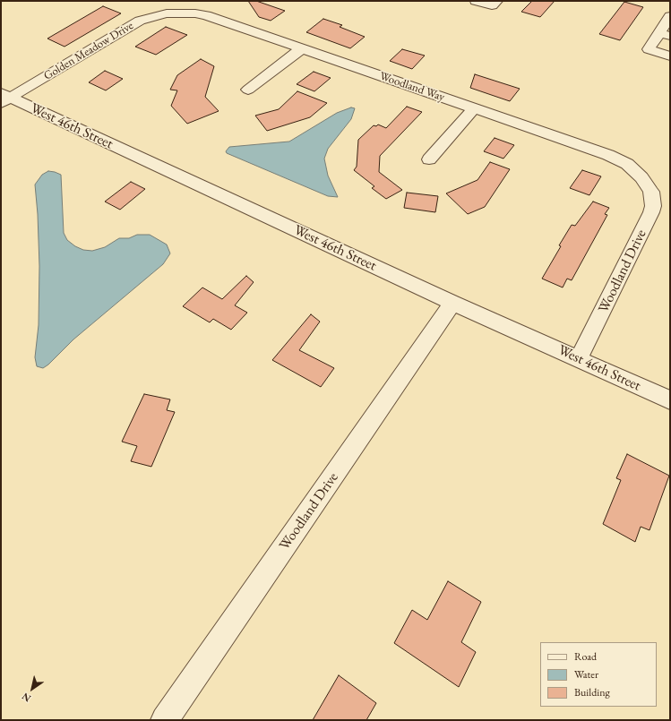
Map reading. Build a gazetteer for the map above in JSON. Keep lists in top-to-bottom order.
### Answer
{
  "streets": {
    "street": [
      "Golden Meadow Drive",
      "Woodland Way",
      "West 46th Street",
      "Woodland Drive"
    ]
  },
  "crossings": [
    ["Golden Meadow Drive", "Woodland Way"],
    ["Golden Meadow Drive", "West 46th Street"],
    ["Woodland Way", "Woodland Drive"],
    ["West 46th Street", "Woodland Drive"]
  ],
  "legend": ["Road", "Water", "Building"],
  "north": "bottom left"
}
